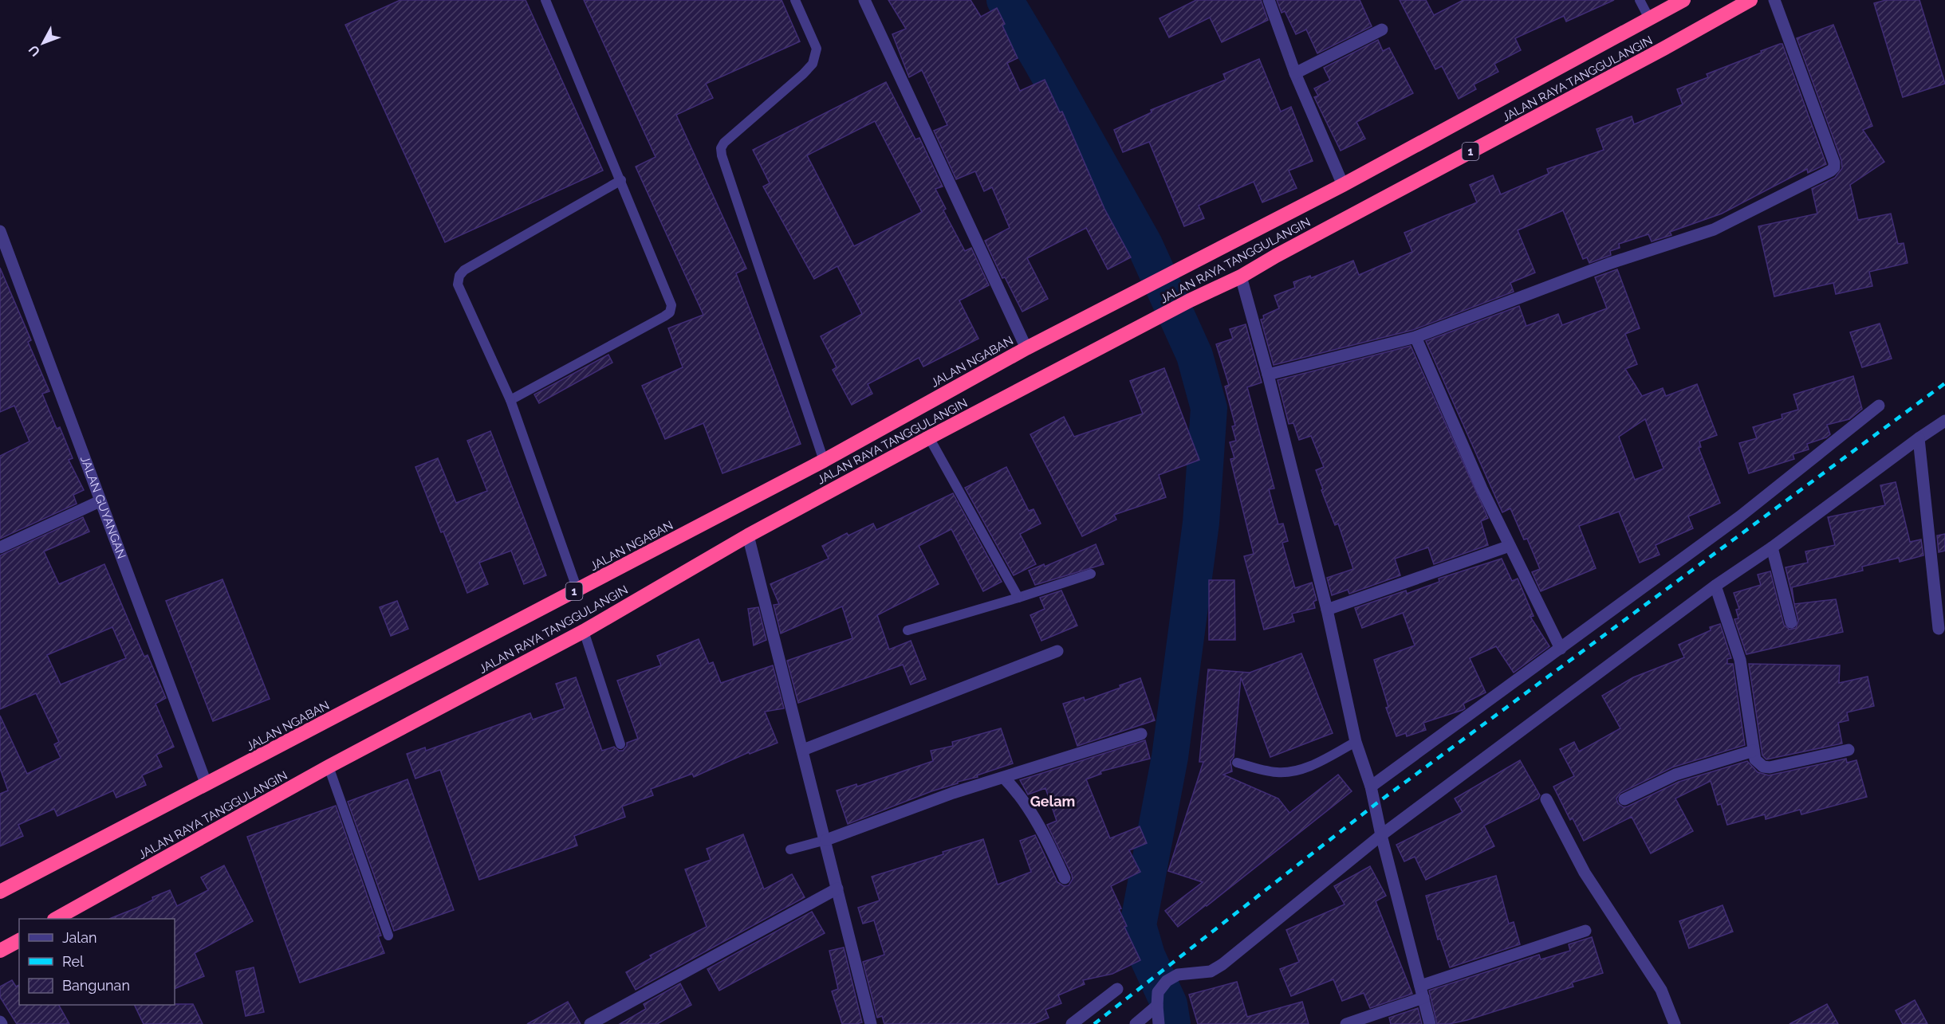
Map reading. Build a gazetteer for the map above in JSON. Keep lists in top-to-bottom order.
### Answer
{
  "streets": {
    "highway": ["JALAN RAYA TANGGULANGIN", "1", "JALAN NGABAN"],
    "street": ["JALAN GUYANGAN"]
  },
  "crossings": [
    ["JALAN RAYA TANGGULANGIN", "JALAN NGABAN"],
    ["JALAN NGABAN", "JALAN GUYANGAN"]
  ],
  "districts": ["Gelam"],
  "legend": ["Jalan", "Rel", "Bangunan"],
  "north": "bottom left"
}
